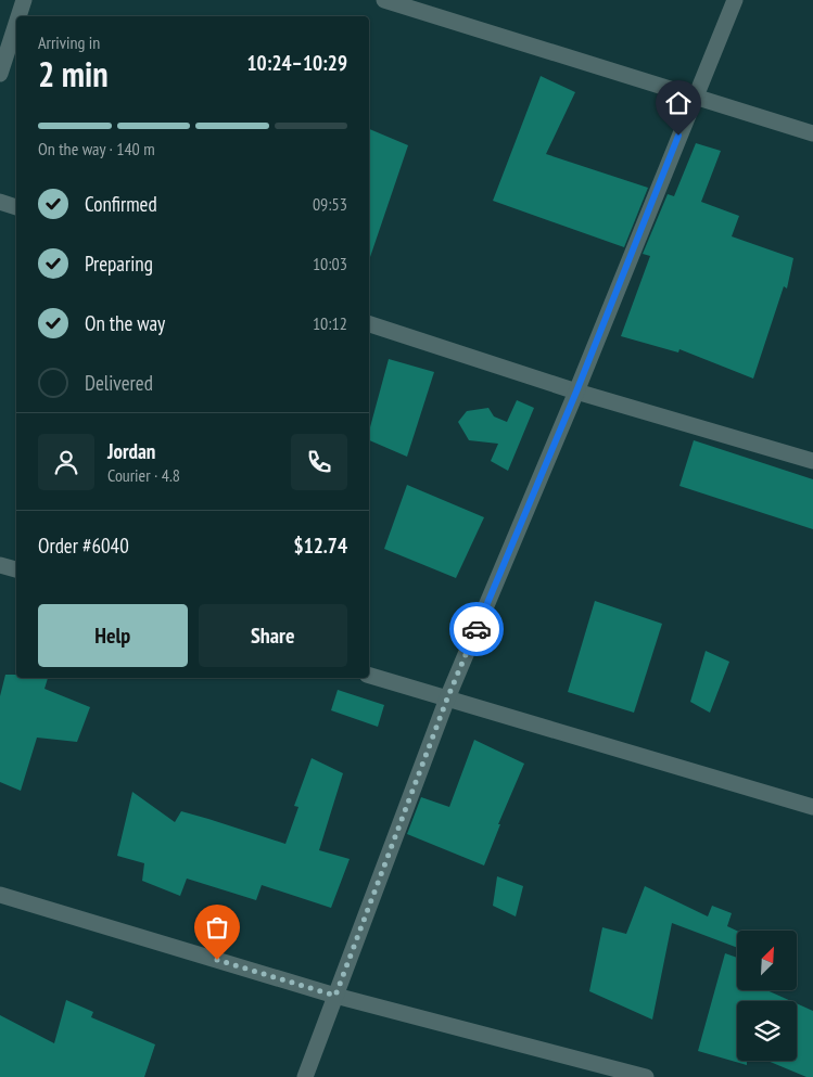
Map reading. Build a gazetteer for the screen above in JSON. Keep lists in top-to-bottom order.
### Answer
{
  "north": "top right",
  "page": {
    "heading": ["2 min", "Arriving in", "10:24–10:29"],
    "panel": [
      "Jordan",
      "Courier · 4.8",
      "Order #6040",
      "$12.74"
    ],
    "bar": "On the way · 140 m",
    "list": [
      ["Confirmed", "09:53"],
      ["Preparing", "10:03"],
      ["On the way", "10:12"],
      "Delivered"
    ],
    "buttons": ["Help", "Share"]
  }
}
